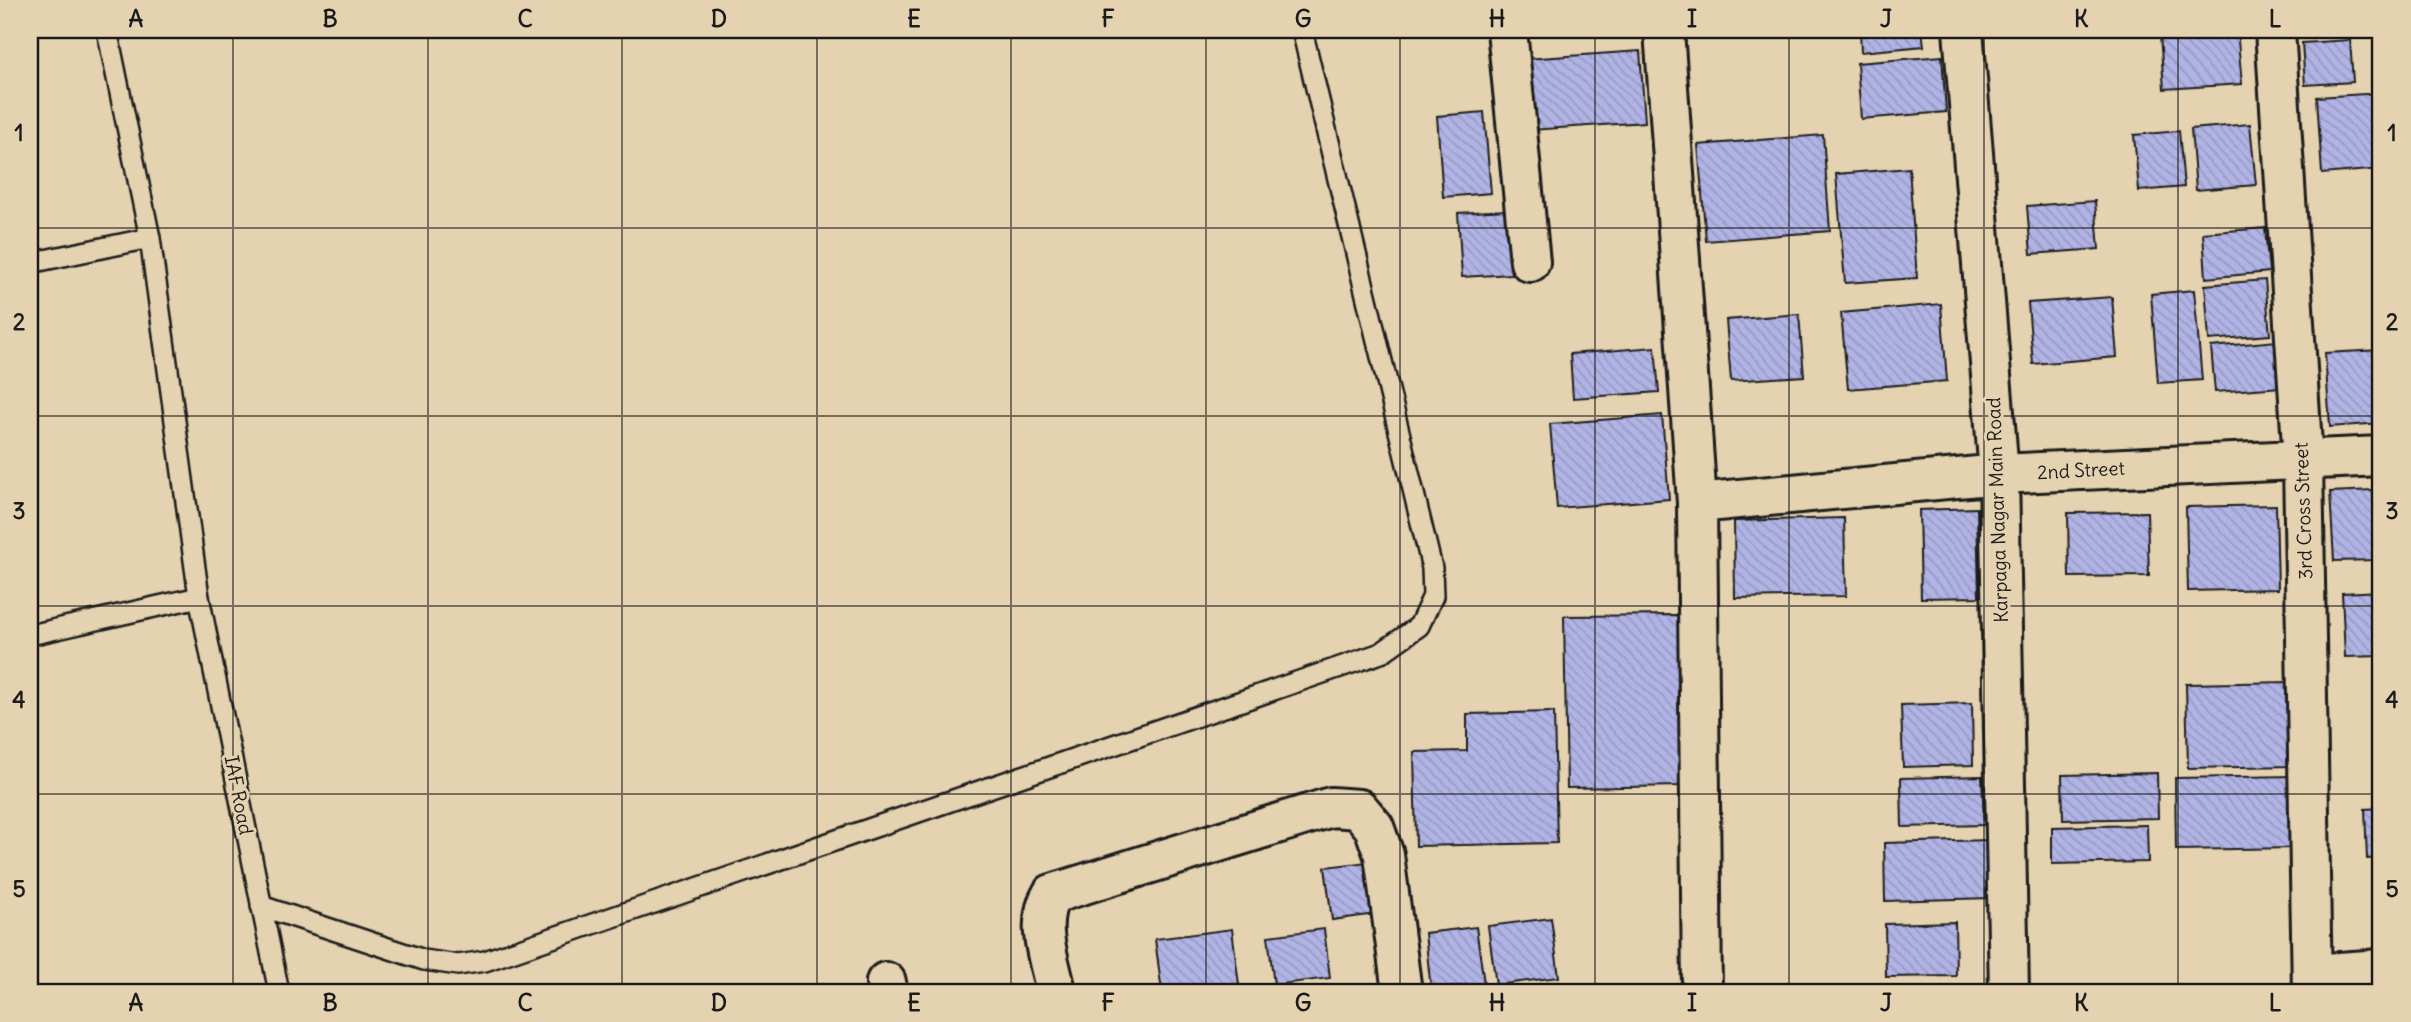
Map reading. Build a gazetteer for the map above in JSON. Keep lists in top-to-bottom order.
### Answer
{
  "streets": {
    "street": ["2nd Street", "Karpaga Nagar Main Road", "3rd Cross Street"],
    "lane": ["IAF Road"]
  },
  "crossings": [
    ["2nd Street", "Karpaga Nagar Main Road"],
    ["2nd Street", "3rd Cross Street"]
  ],
  "grid": {
    "columns": [
      "A",
      "B",
      "C",
      "D",
      "E",
      "F",
      "G",
      "H",
      "I",
      "J",
      "K",
      "L"
    ],
    "rows": [
      "1",
      "2",
      "3",
      "4",
      "5"
    ]
  }
}
